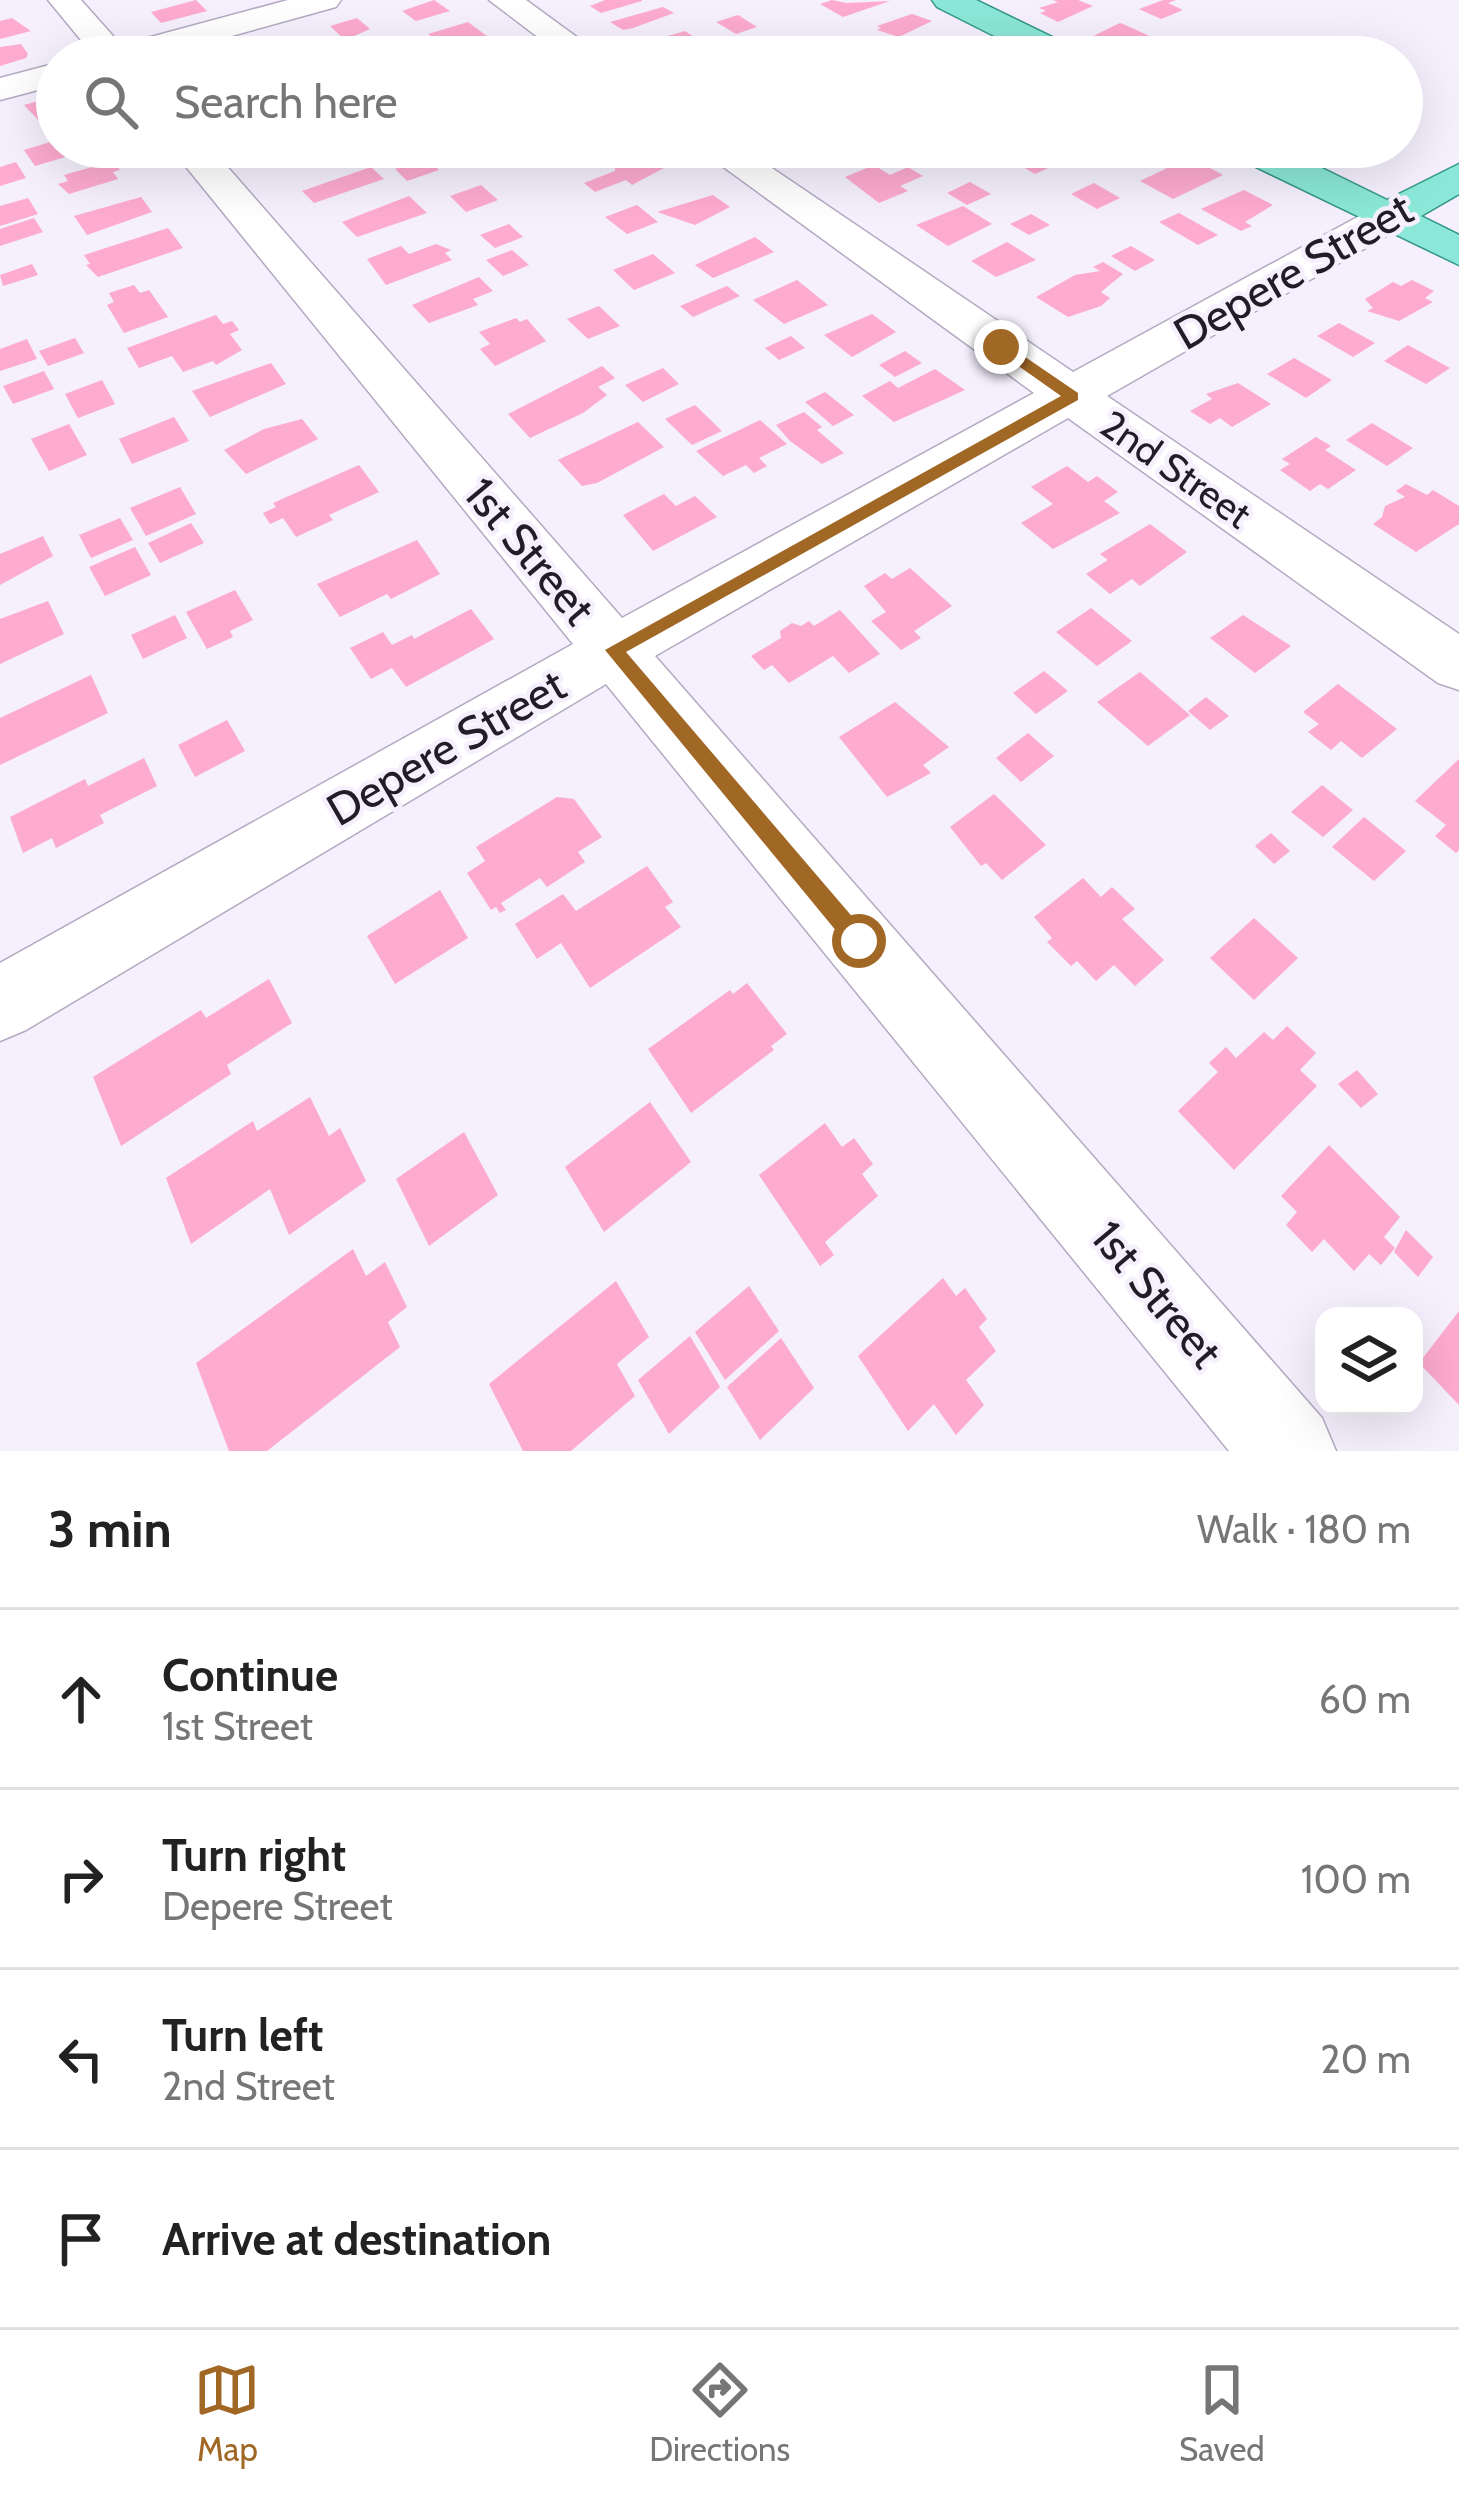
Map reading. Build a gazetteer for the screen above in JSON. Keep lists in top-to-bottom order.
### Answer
{
  "streets": {
    "main road": ["Depere Street"],
    "street": ["2nd Street", "1st Street"]
  },
  "crossings": [
    ["Depere Street", "2nd Street"],
    ["Depere Street", "1st Street"]
  ],
  "page": {
    "search": "Search here",
    "heading": ["3 min", "Walk · 180 m"],
    "list": [
      ["Continue", "1st Street", "60 m"],
      ["Turn right", "Depere Street", "100 m"],
      ["Turn left", "2nd Street", "20 m"],
      "Arrive at destination"
    ],
    "nav": ["Map", "Directions", "Saved"]
  }
}
